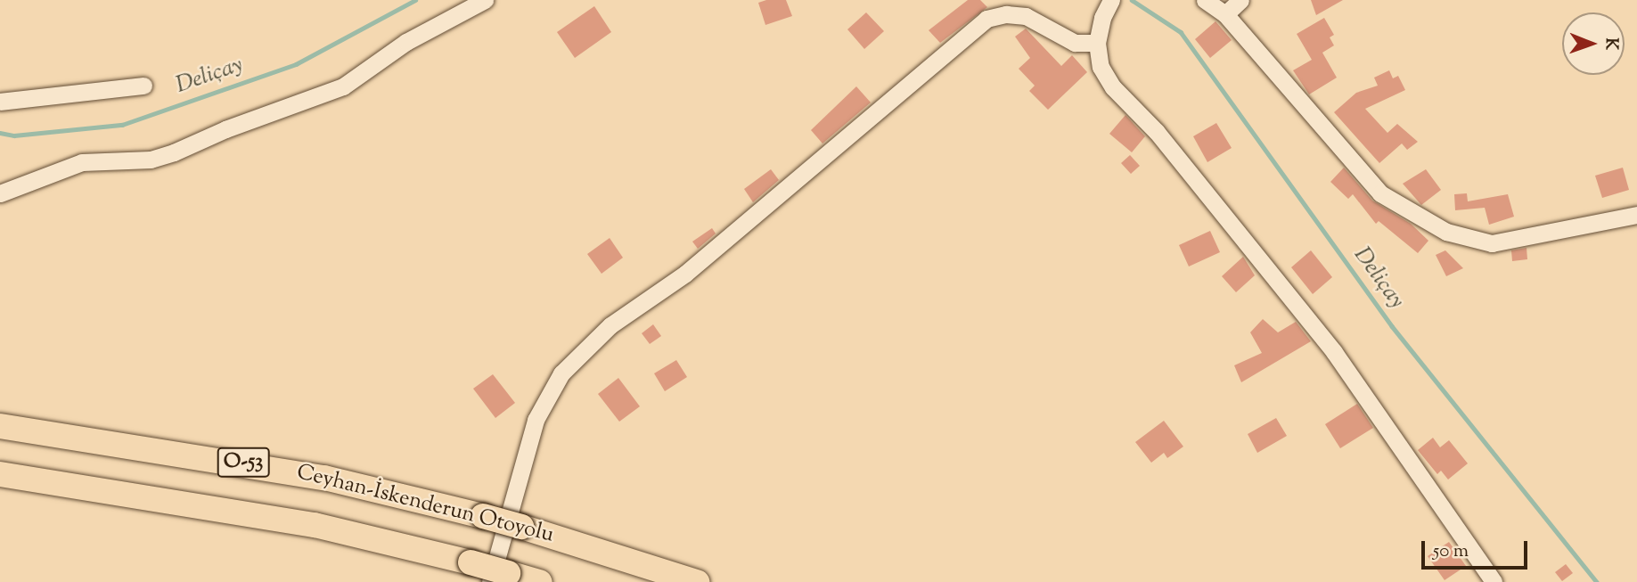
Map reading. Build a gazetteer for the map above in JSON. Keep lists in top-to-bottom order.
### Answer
{
  "streets": {
    "highway": ["O-53", "Ceyhan-İskenderun Otoyolu"]
  },
  "water": ["Deliçay"],
  "scale_bar": "50 m",
  "north": "right"
}
